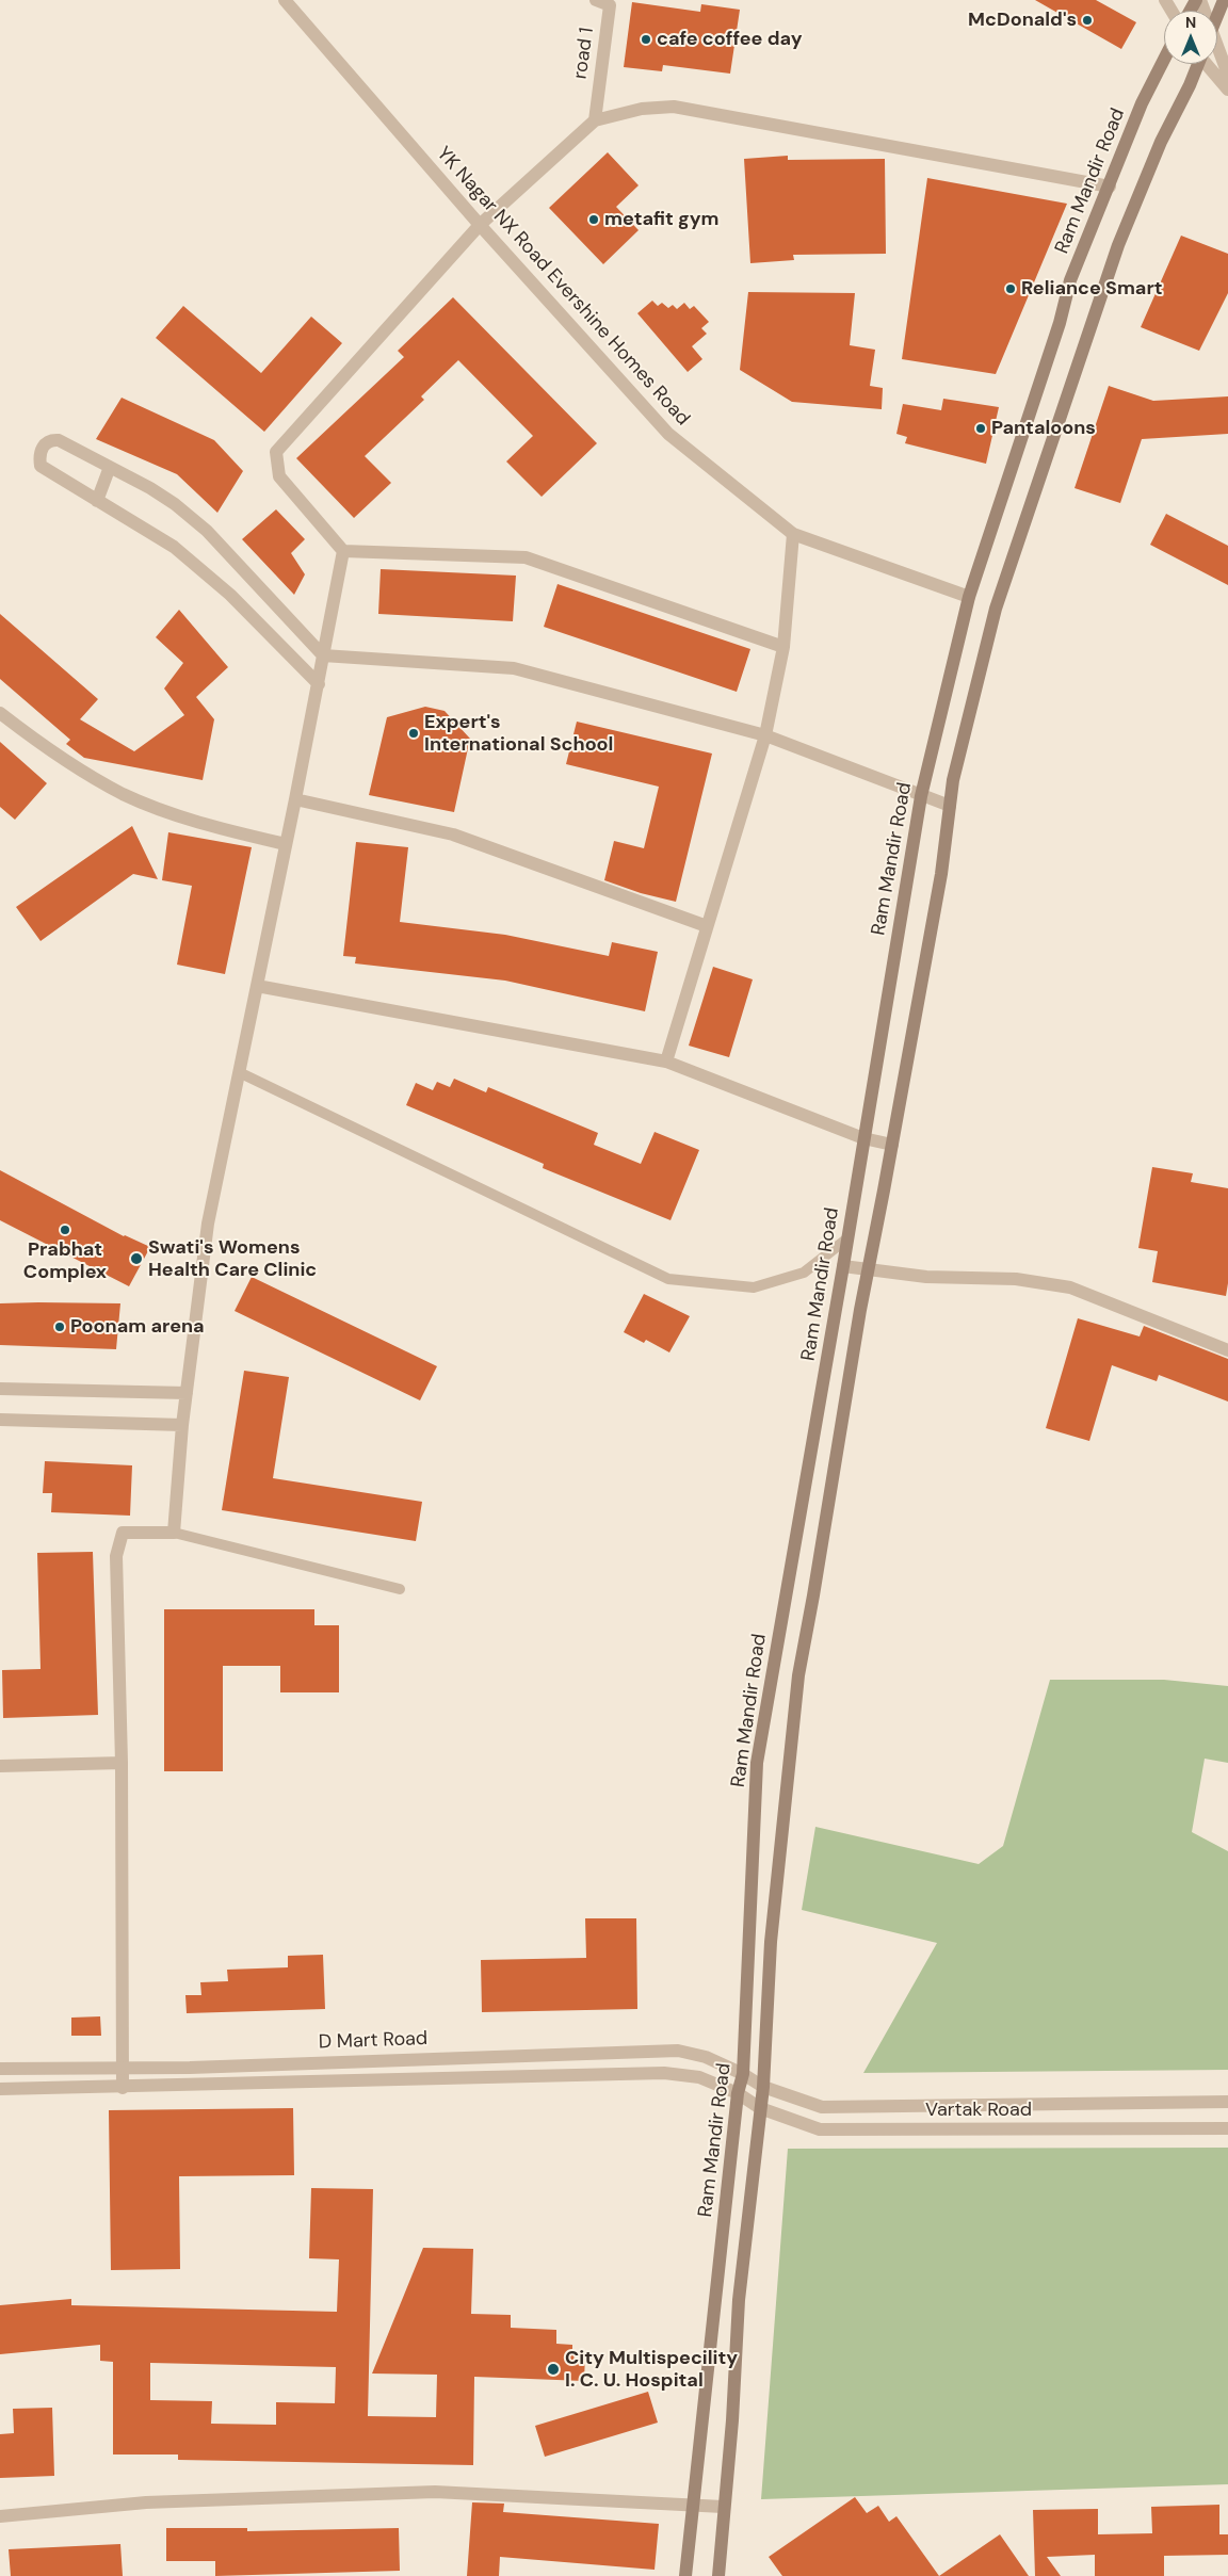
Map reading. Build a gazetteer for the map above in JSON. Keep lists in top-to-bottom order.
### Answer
{
  "streets": {
    "main road": ["Ram Mandir Road"],
    "street": [
      "road 1",
      "YK Nagar NX Road Evershine Homes Road",
      "D Mart Road",
      "Vartak Road"
    ]
  },
  "crossings": [
    ["Ram Mandir Road", "YK Nagar NX Road Evershine Homes Road"],
    ["Ram Mandir Road", "D Mart Road"],
    ["Ram Mandir Road", "Vartak Road"],
    ["D Mart Road", "Vartak Road"]
  ],
  "places": [
    "McDonald's",
    "cafe coffee day",
    "metafit gym",
    "Reliance Smart",
    "Pantaloons",
    "Expert's International School",
    "Prabhat Complex",
    "Swati's Womens Health Care Clinic",
    "Poonam arena",
    "City Multispecility I. C. U. Hospital"
  ],
  "north": "top"
}
